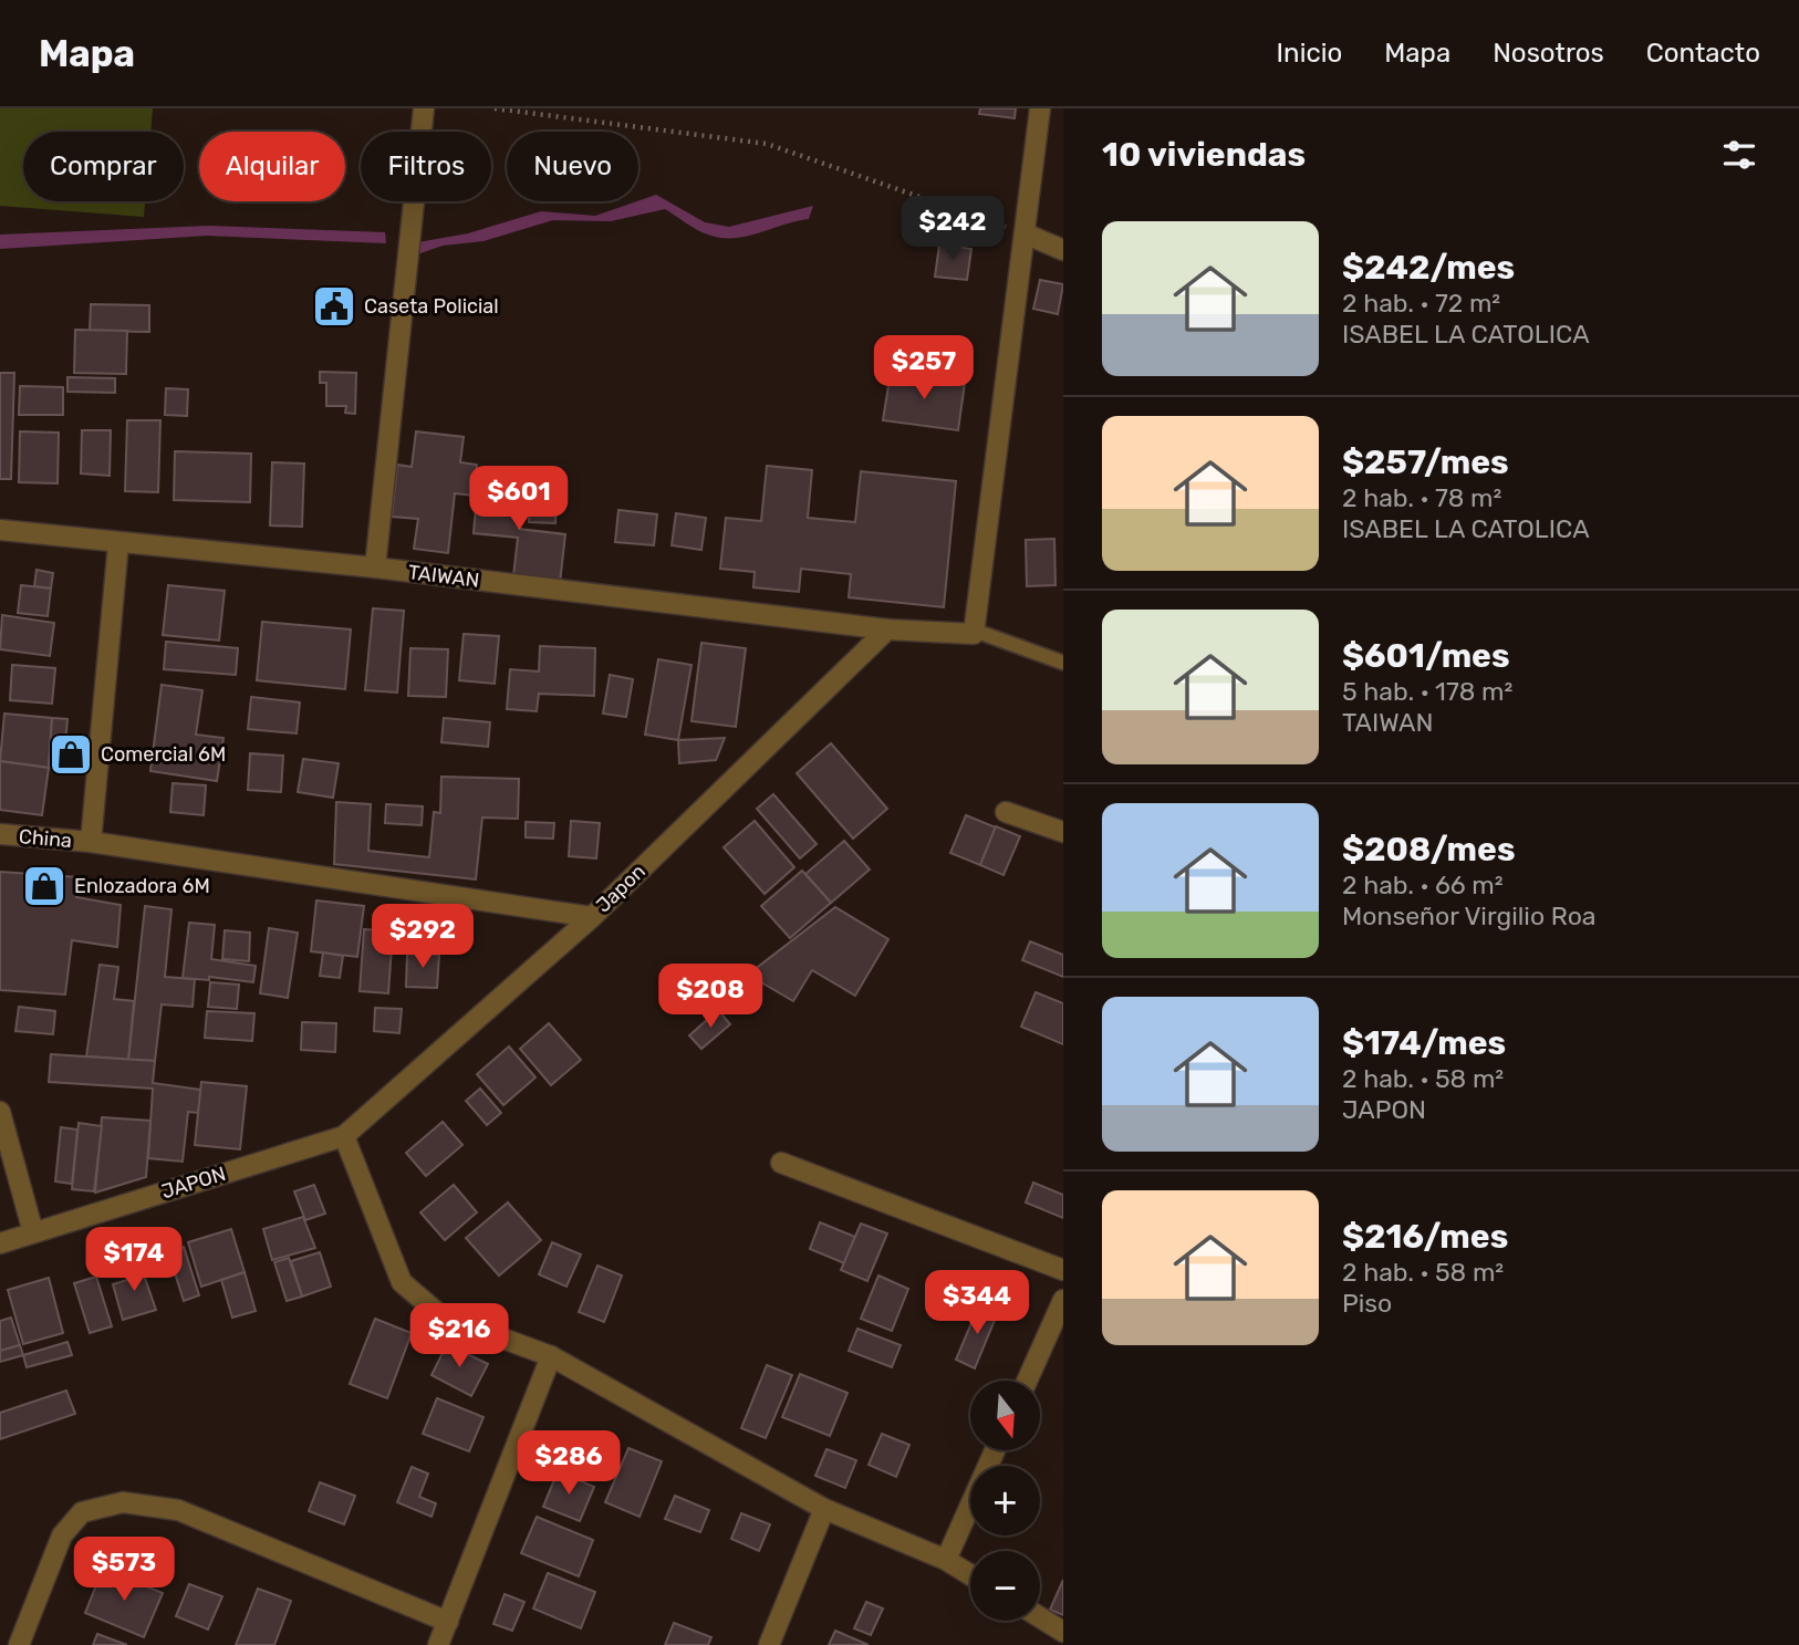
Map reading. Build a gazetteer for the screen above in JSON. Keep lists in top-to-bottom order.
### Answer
{
  "streets": {
    "street": [
      "TAIWAN",
      "China",
      "Japon",
      "JAPON"
    ]
  },
  "crossings": [
    ["TAIWAN", "Japon"],
    ["China", "Japon"],
    ["Japon", "JAPON"]
  ],
  "places": {
    "public building": ["Caseta Policial"],
    "shop": ["Comercial 6M", "Enlozadora 6M"]
  },
  "north": "bottom",
  "page": {
    "header": "Mapa",
    "nav": [
      "Inicio",
      "Mapa",
      "Nosotros",
      "Contacto"
    ],
    "heading": "10 viviendas",
    "chip": [
      "Comprar",
      "Alquilar",
      "Filtros",
      "Nuevo"
    ],
    "price": [
      "$242",
      "$257",
      "$601",
      "$292",
      "$208",
      "$174",
      "$344",
      "$216",
      "$286",
      "$573"
    ],
    "list": [
      {
        "name": "$242/mes",
        "note": "2 hab. · 72 m² · ISABEL LA CATOLICA"
      },
      {
        "name": "$257/mes",
        "note": "2 hab. · 78 m² · ISABEL LA CATOLICA"
      },
      {
        "name": "$601/mes",
        "note": "5 hab. · 178 m² · TAIWAN"
      },
      {
        "name": "$208/mes",
        "note": "2 hab. · 66 m² · Monseñor Virgilio Roa"
      },
      {
        "name": "$174/mes",
        "note": "2 hab. · 58 m² · JAPON"
      },
      {
        "name": "$216/mes",
        "note": "2 hab. · 58 m² · Piso"
      }
    ],
    "map_buttons": ["+", "−"]
  }
}
